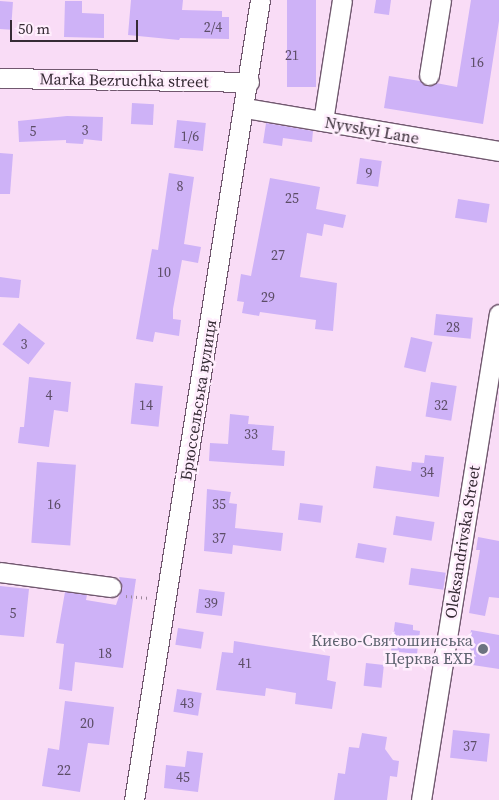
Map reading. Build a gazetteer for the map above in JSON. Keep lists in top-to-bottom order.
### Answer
{
  "streets": {
    "street": [
      "Marka Bezruchka street",
      "Nyvskyi Lane",
      "Брюссельська вулиця",
      "Oleksandrivska Street"
    ]
  },
  "crossings": [
    ["Marka Bezruchka street", "Брюссельська вулиця"],
    ["Nyvskyi Lane", "Брюссельська вулиця"]
  ],
  "places": ["Києво-Святошинська Церква ЕХБ"],
  "house_numbers": [
    "2/4",
    "21",
    "16",
    "3",
    "5",
    "1/6",
    "9",
    "8",
    "25",
    "27",
    "10",
    "29",
    "28",
    "3",
    "4",
    "14",
    "32",
    "33",
    "34",
    "16",
    "35",
    "37",
    "39",
    "5",
    "18",
    "41",
    "43",
    "20",
    "37",
    "22",
    "45"
  ],
  "scale_bar": "50 m"
}
